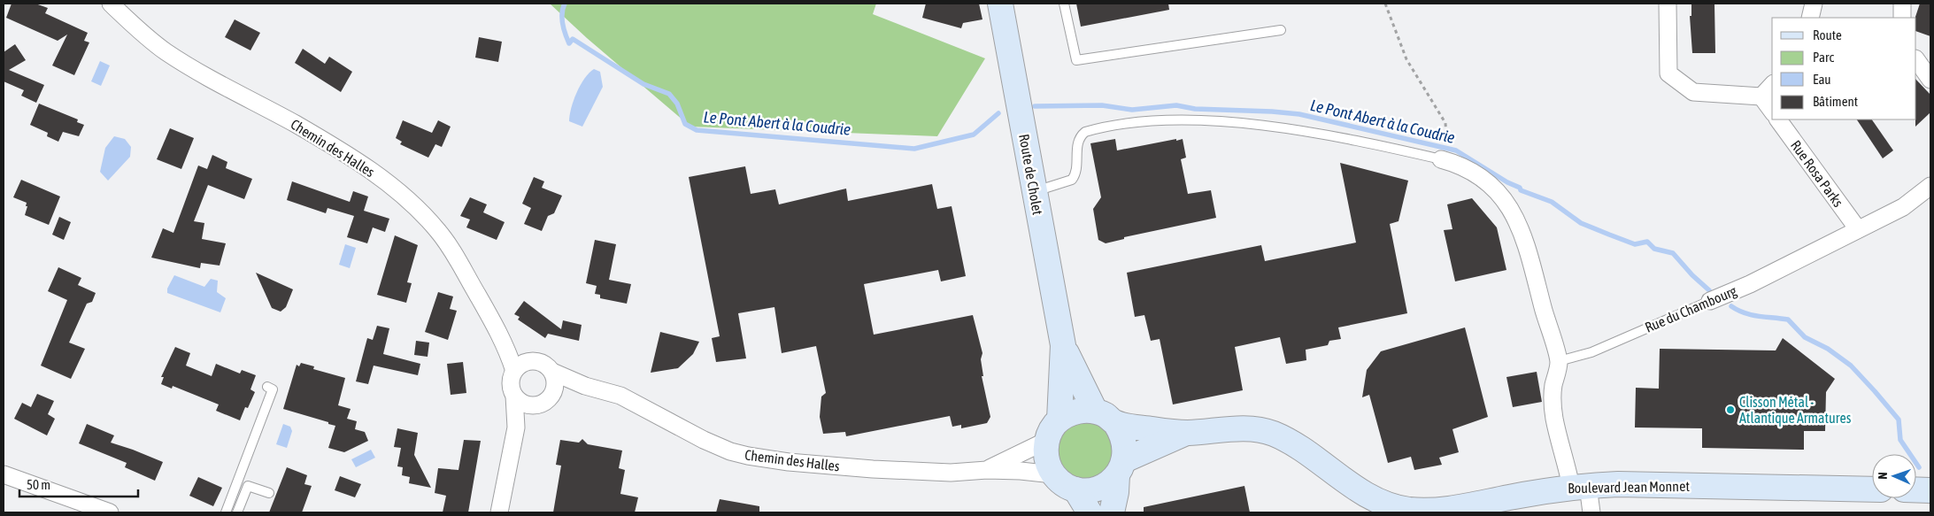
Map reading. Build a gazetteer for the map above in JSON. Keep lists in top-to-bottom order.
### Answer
{
  "streets": {
    "main road": ["Route de Cholet", "Boulevard Jean Monnet"],
    "street": ["Chemin des Halles", "Rue Rosa Parks", "Rue du Chambourg"]
  },
  "crossings": [
    ["Chemin des Halles", "Route de Cholet"],
    ["Rue Rosa Parks", "Rue du Chambourg"]
  ],
  "water": ["Le Pont Abert à la Coudrie"],
  "places": ["Clisson Métal - Atlantique Armatures"],
  "legend": [
    "Route",
    "Parc",
    "Eau",
    "Bâtiment"
  ],
  "scale_bar": "50 m",
  "north": "left"
}
